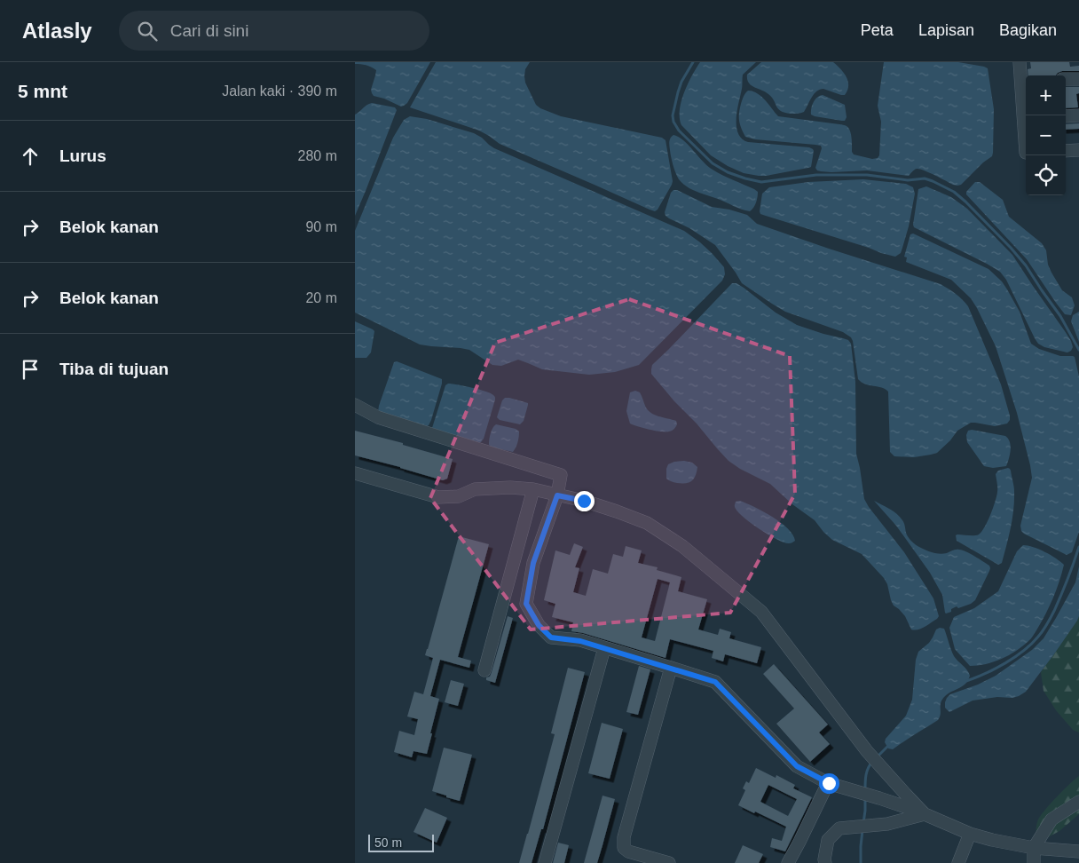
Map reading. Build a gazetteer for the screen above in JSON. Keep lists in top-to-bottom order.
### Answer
{
  "scale_bar": "50 m",
  "page": {
    "header": "Atlasly",
    "search": "Cari di sini",
    "nav": ["Peta", "Lapisan", "Bagikan"],
    "heading": ["5 mnt", "Jalan kaki · 390 m"],
    "map_buttons": ["+", "−"],
    "list": [
      ["Lurus", "280 m"],
      ["Belok kanan", "90 m"],
      ["Belok kanan", "20 m"],
      "Tiba di tujuan"
    ],
    "scale": "50 m"
  }
}
